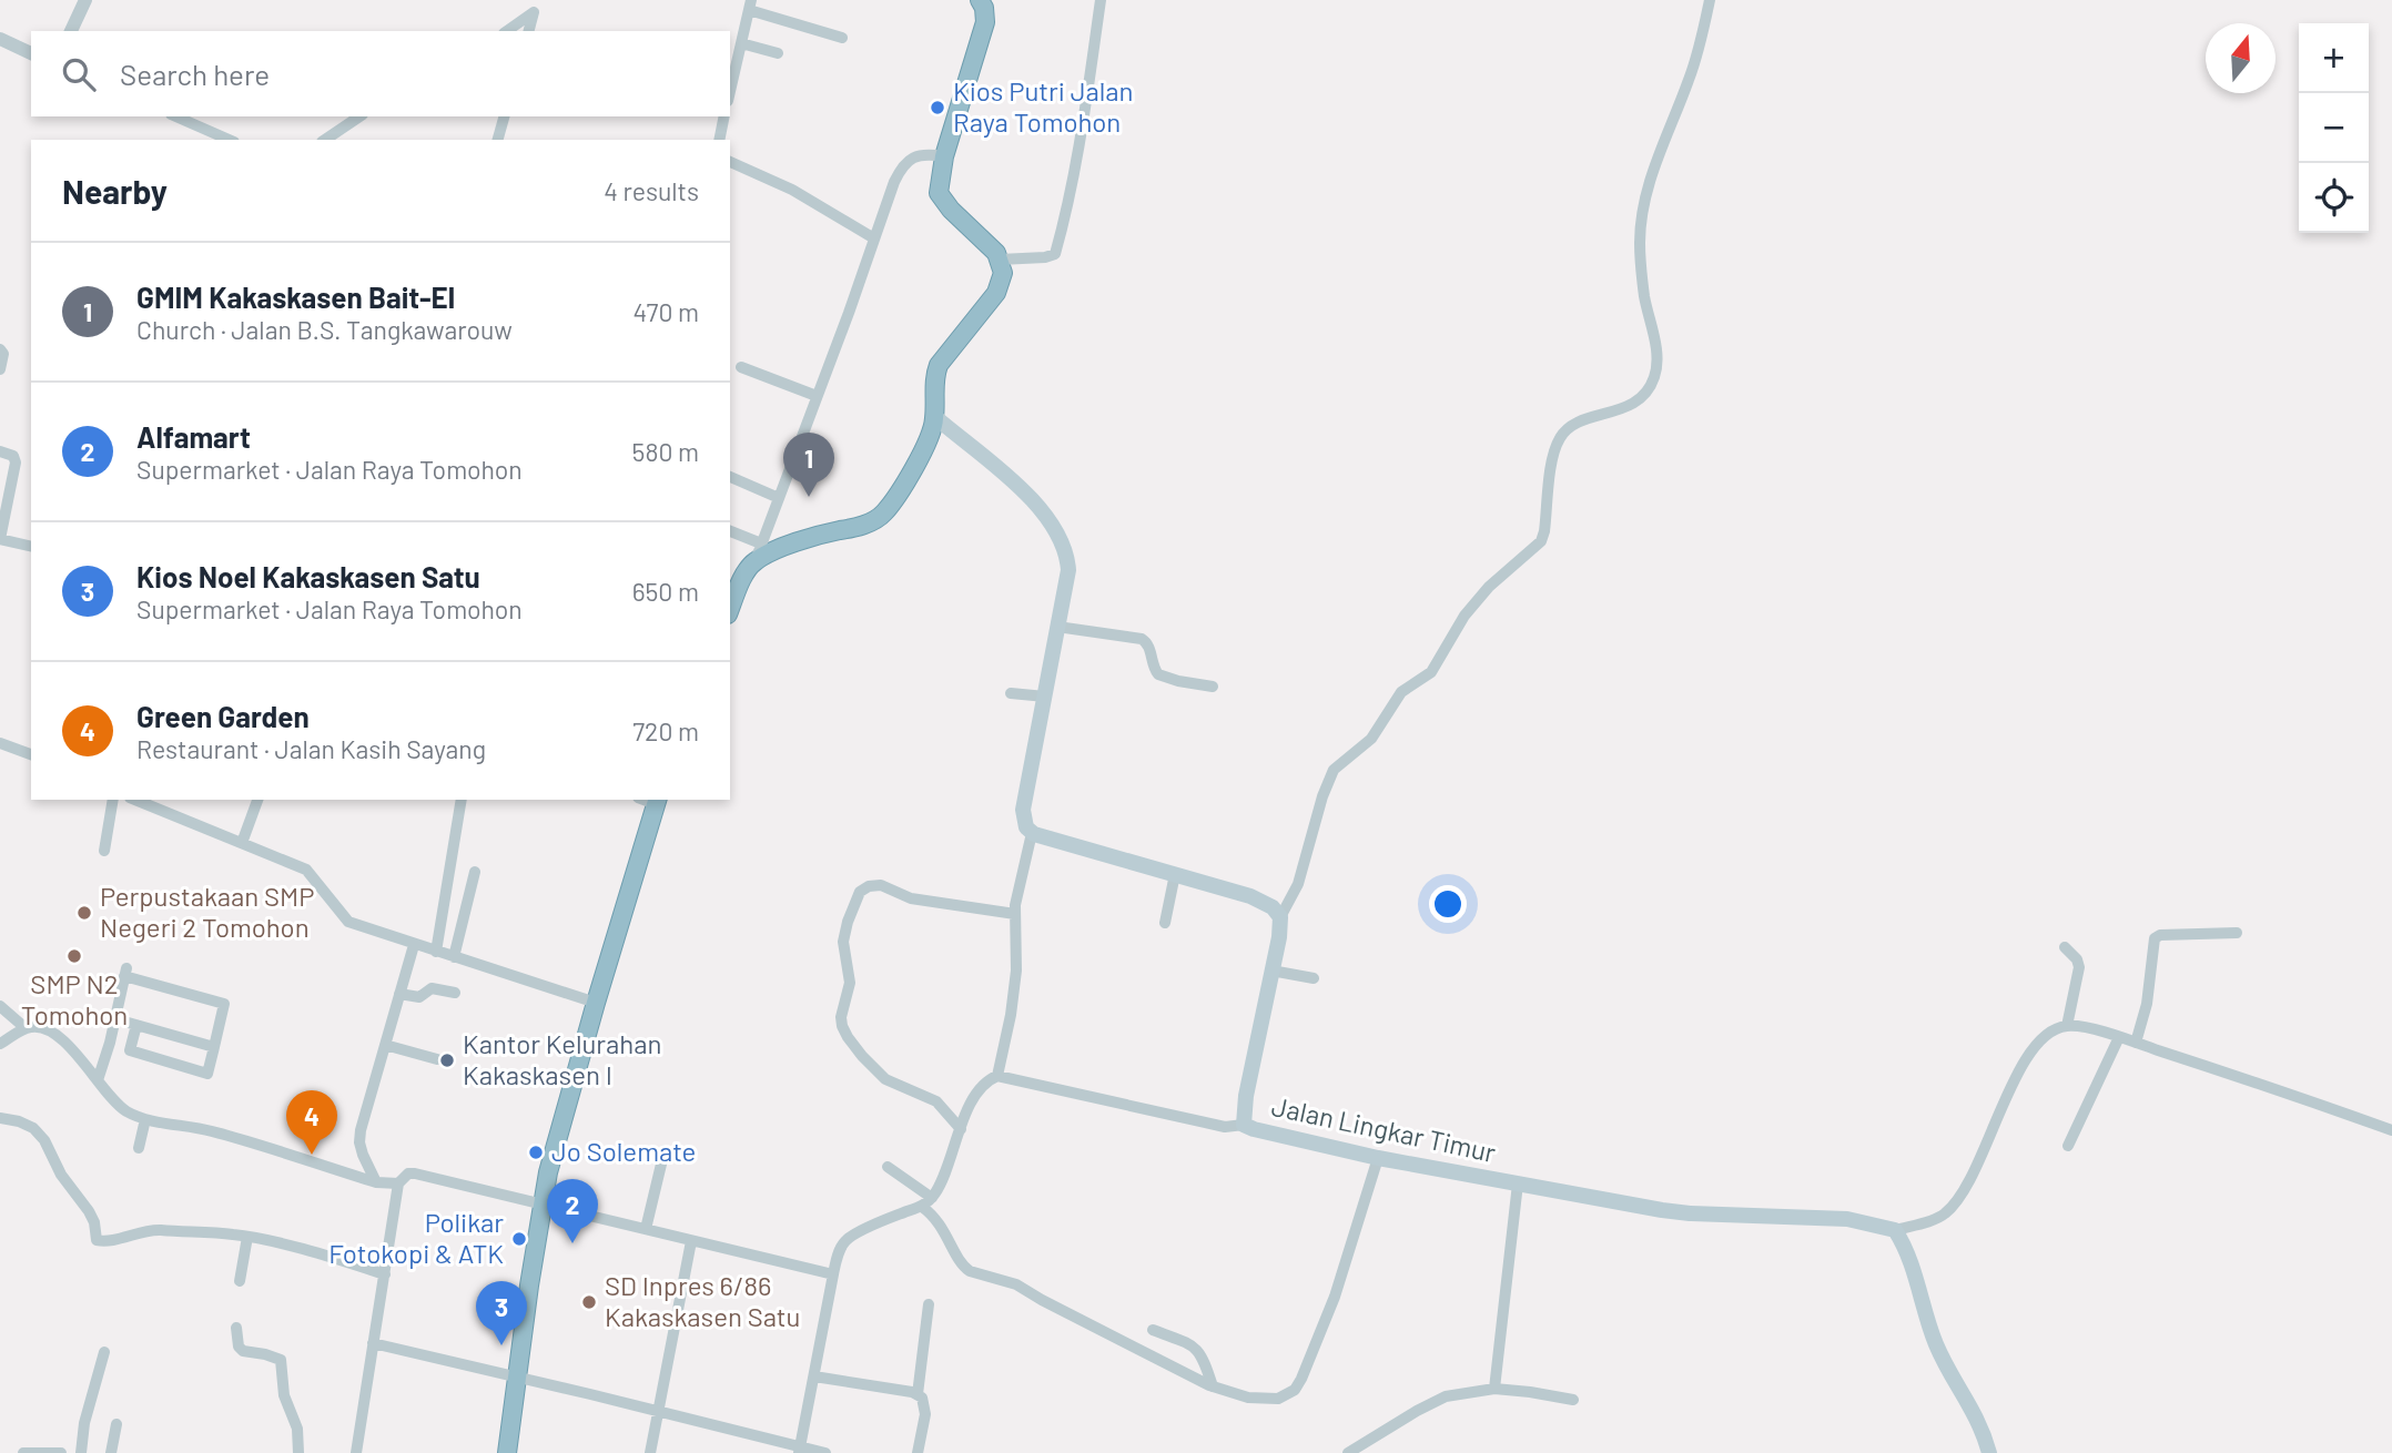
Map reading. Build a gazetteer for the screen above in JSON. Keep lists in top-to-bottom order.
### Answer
{
  "streets": {
    "main road": ["Jalan Lingkar Timur"]
  },
  "places": [
    "Kios Putri Jalan Raya Tomohon",
    "Perpustakaan SMP Negeri 2 Tomohon",
    "SMP N2 Tomohon",
    "Kantor Kelurahan Kakaskasen I",
    "Jo Solemate",
    "Polikar Fotokopi & ATK",
    "SD Inpres 6/86 Kakaskasen Satu"
  ],
  "north": "top",
  "page": {
    "map_buttons": ["+", "−"],
    "search": "Search here",
    "heading": ["Nearby", "4 results"],
    "list": [
      {
        "mark": "1",
        "name": "GMIM Kakaskasen Bait-El",
        "note": "Church · Jalan B.S. Tangkawarouw",
        "value": "470 m"
      },
      {
        "mark": "2",
        "name": "Alfamart",
        "note": "Supermarket · Jalan Raya Tomohon",
        "value": "580 m"
      },
      {
        "mark": "3",
        "name": "Kios Noel Kakaskasen Satu",
        "note": "Supermarket · Jalan Raya Tomohon",
        "value": "650 m"
      },
      {
        "mark": "4",
        "name": "Green Garden",
        "note": "Restaurant · Jalan Kasih Sayang",
        "value": "720 m"
      }
    ],
    "pins": [
      "1",
      "4",
      "2",
      "3"
    ]
  }
}
